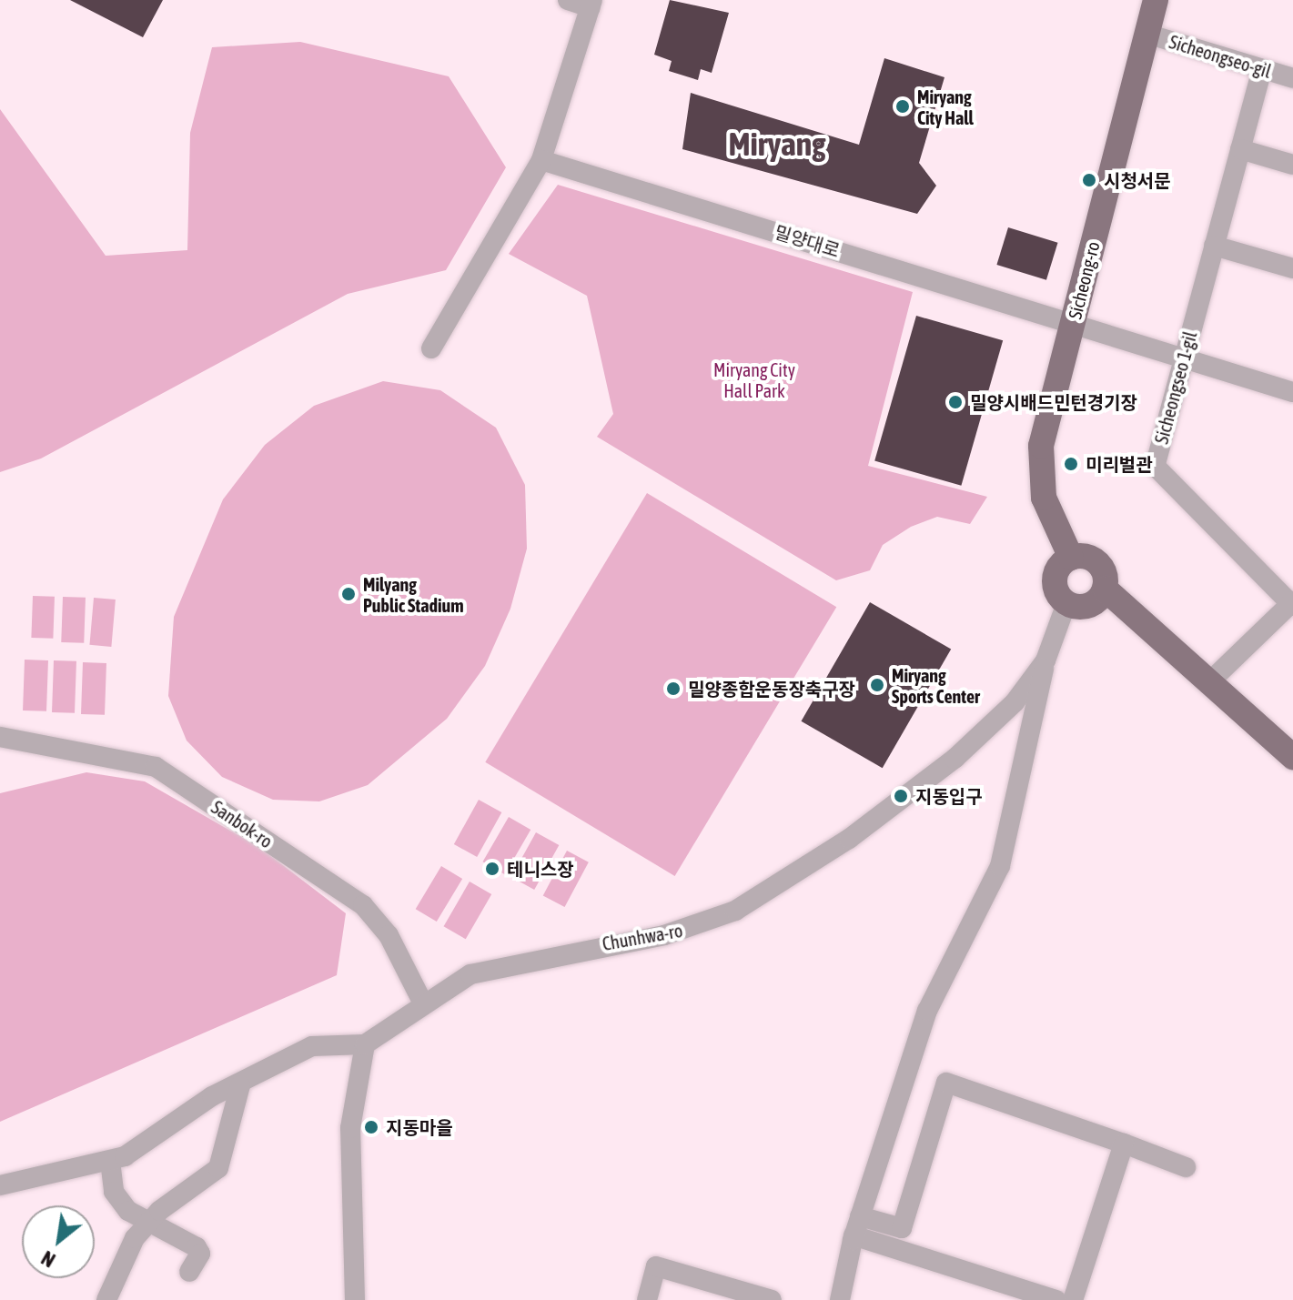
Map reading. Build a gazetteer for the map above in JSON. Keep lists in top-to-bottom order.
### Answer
{
  "streets": {
    "main road": ["Sicheong-ro"],
    "street": [
      "Sicheongseo-gil",
      "밀양대로",
      "Sicheongseo 1-gil",
      "Sanbok-ro",
      "Chunhwa-ro"
    ]
  },
  "crossings": [
    ["Sicheongseo-gil", "Sicheong-ro"],
    ["Sicheongseo-gil", "Sicheongseo 1-gil"],
    ["밀양대로", "Sicheong-ro"],
    ["밀양대로", "Sicheongseo 1-gil"],
    ["Sicheong-ro", "Chunhwa-ro"],
    ["Sanbok-ro", "Chunhwa-ro"]
  ],
  "districts": ["Miryang"],
  "parks": ["Miryang City Hall Park"],
  "places": [
    "Miryang City Hall",
    "시청서문",
    "밀양시배드민턴경기장",
    "미리벌관",
    "Milyang Public Stadium",
    "Miryang Sports Center",
    "밀양종합운동장축구장",
    "지동입구",
    "테니스장",
    "지동마을"
  ],
  "north": "bottom left"
}
